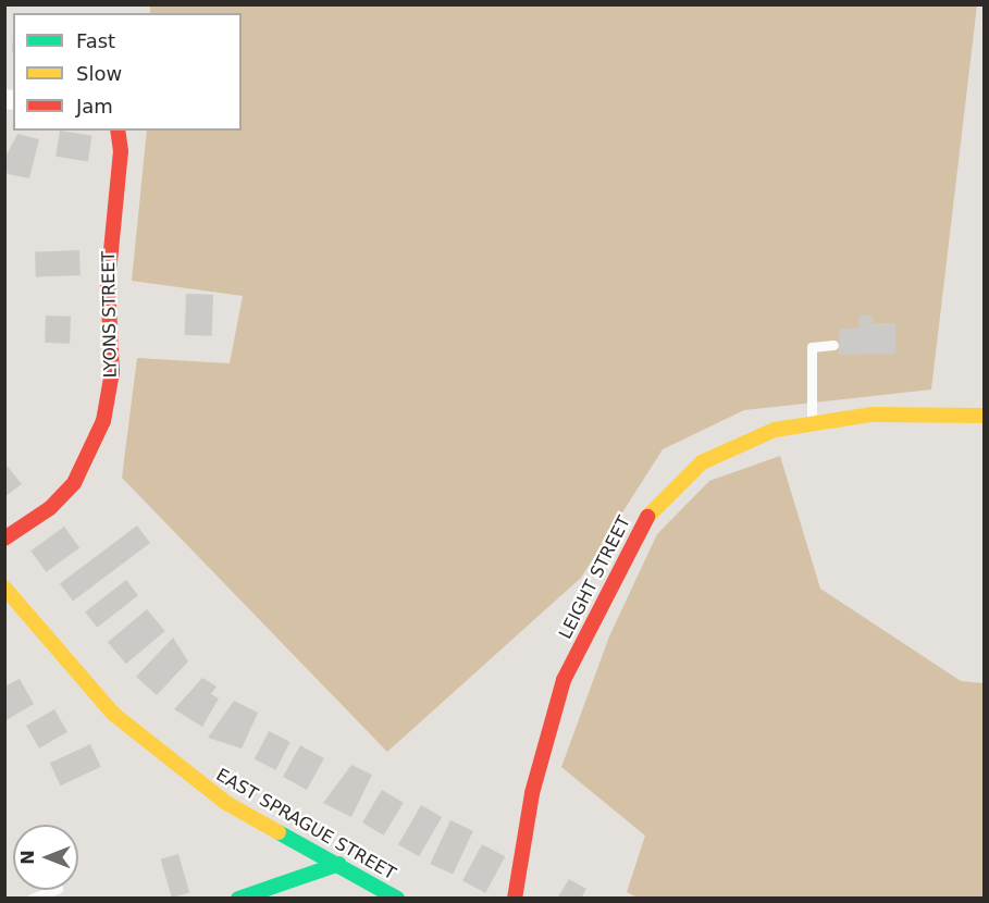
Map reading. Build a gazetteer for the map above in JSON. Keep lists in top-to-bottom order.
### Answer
{
  "streets": {
    "street": ["LYONS STREET", "LEIGHT STREET", "EAST SPRAGUE STREET"]
  },
  "legend": ["Fast", "Slow", "Jam"],
  "north": "left"
}
